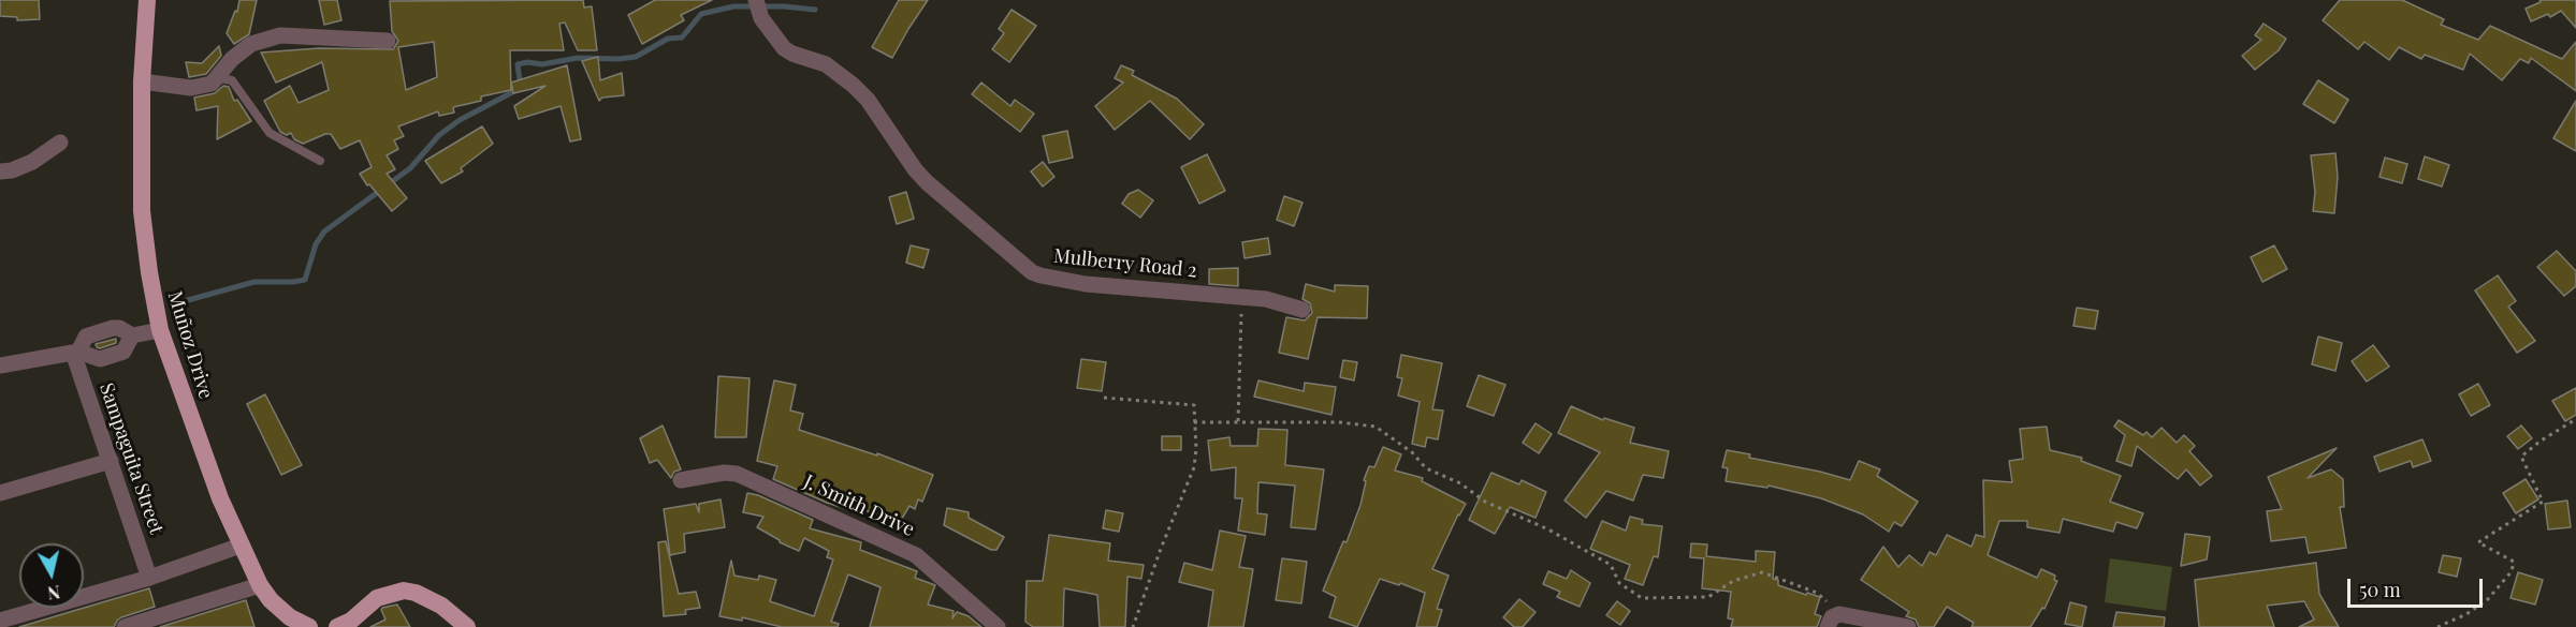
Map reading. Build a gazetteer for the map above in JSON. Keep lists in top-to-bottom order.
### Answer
{
  "streets": {
    "main road": ["Muñoz Drive"],
    "street": ["Mulberry Road 2", "Sampaguita Street", "J. Smith Drive"]
  },
  "scale_bar": "50 m",
  "north": "bottom"
}
